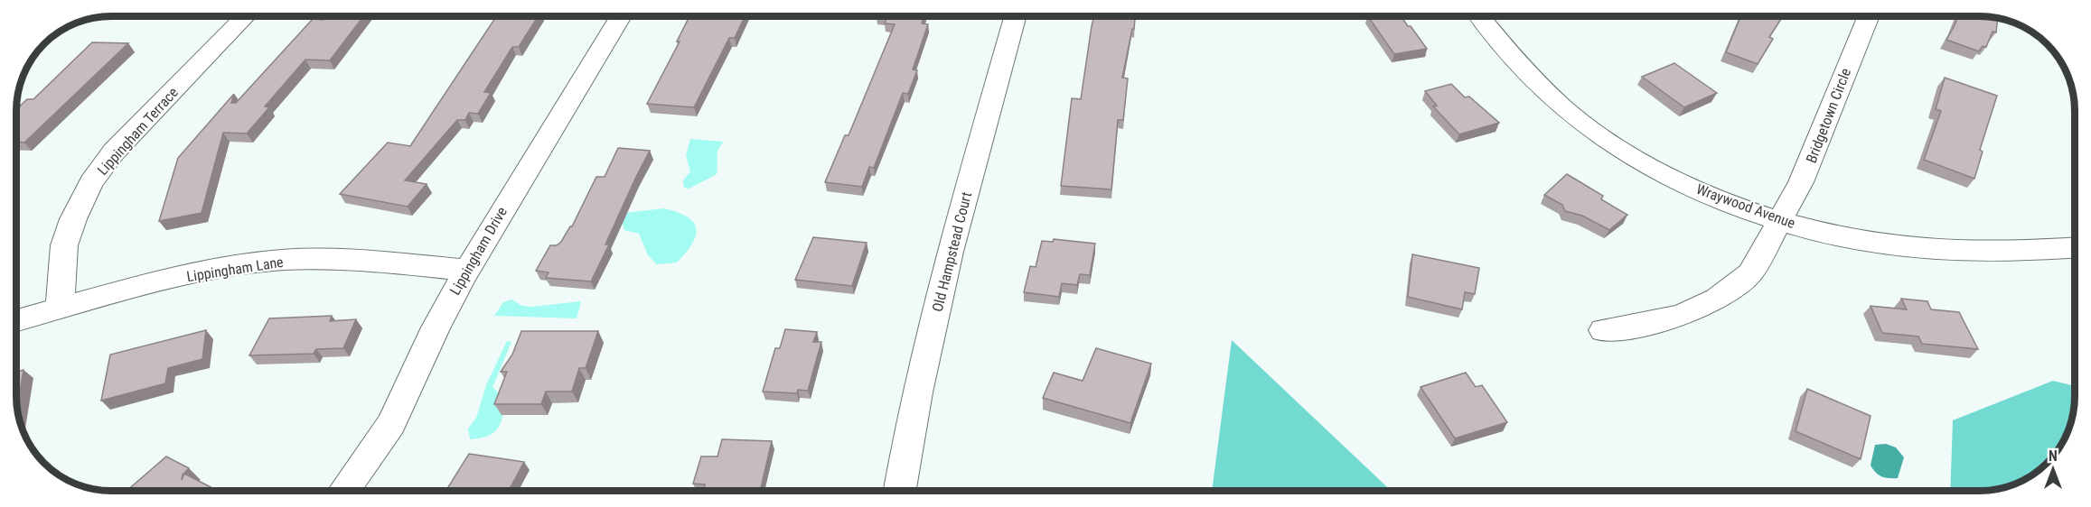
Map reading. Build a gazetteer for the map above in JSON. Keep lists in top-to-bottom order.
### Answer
{
  "streets": {
    "street": [
      "Bridgetown Circle",
      "Lippingham Terrace",
      "Wraywood Avenue",
      "Lippingham Drive",
      "Old Hampstead Court",
      "Lippingham Lane"
    ]
  },
  "crossings": [
    ["Bridgetown Circle", "Wraywood Avenue"],
    ["Lippingham Terrace", "Lippingham Lane"],
    ["Lippingham Drive", "Lippingham Lane"]
  ],
  "north": "top"
}
